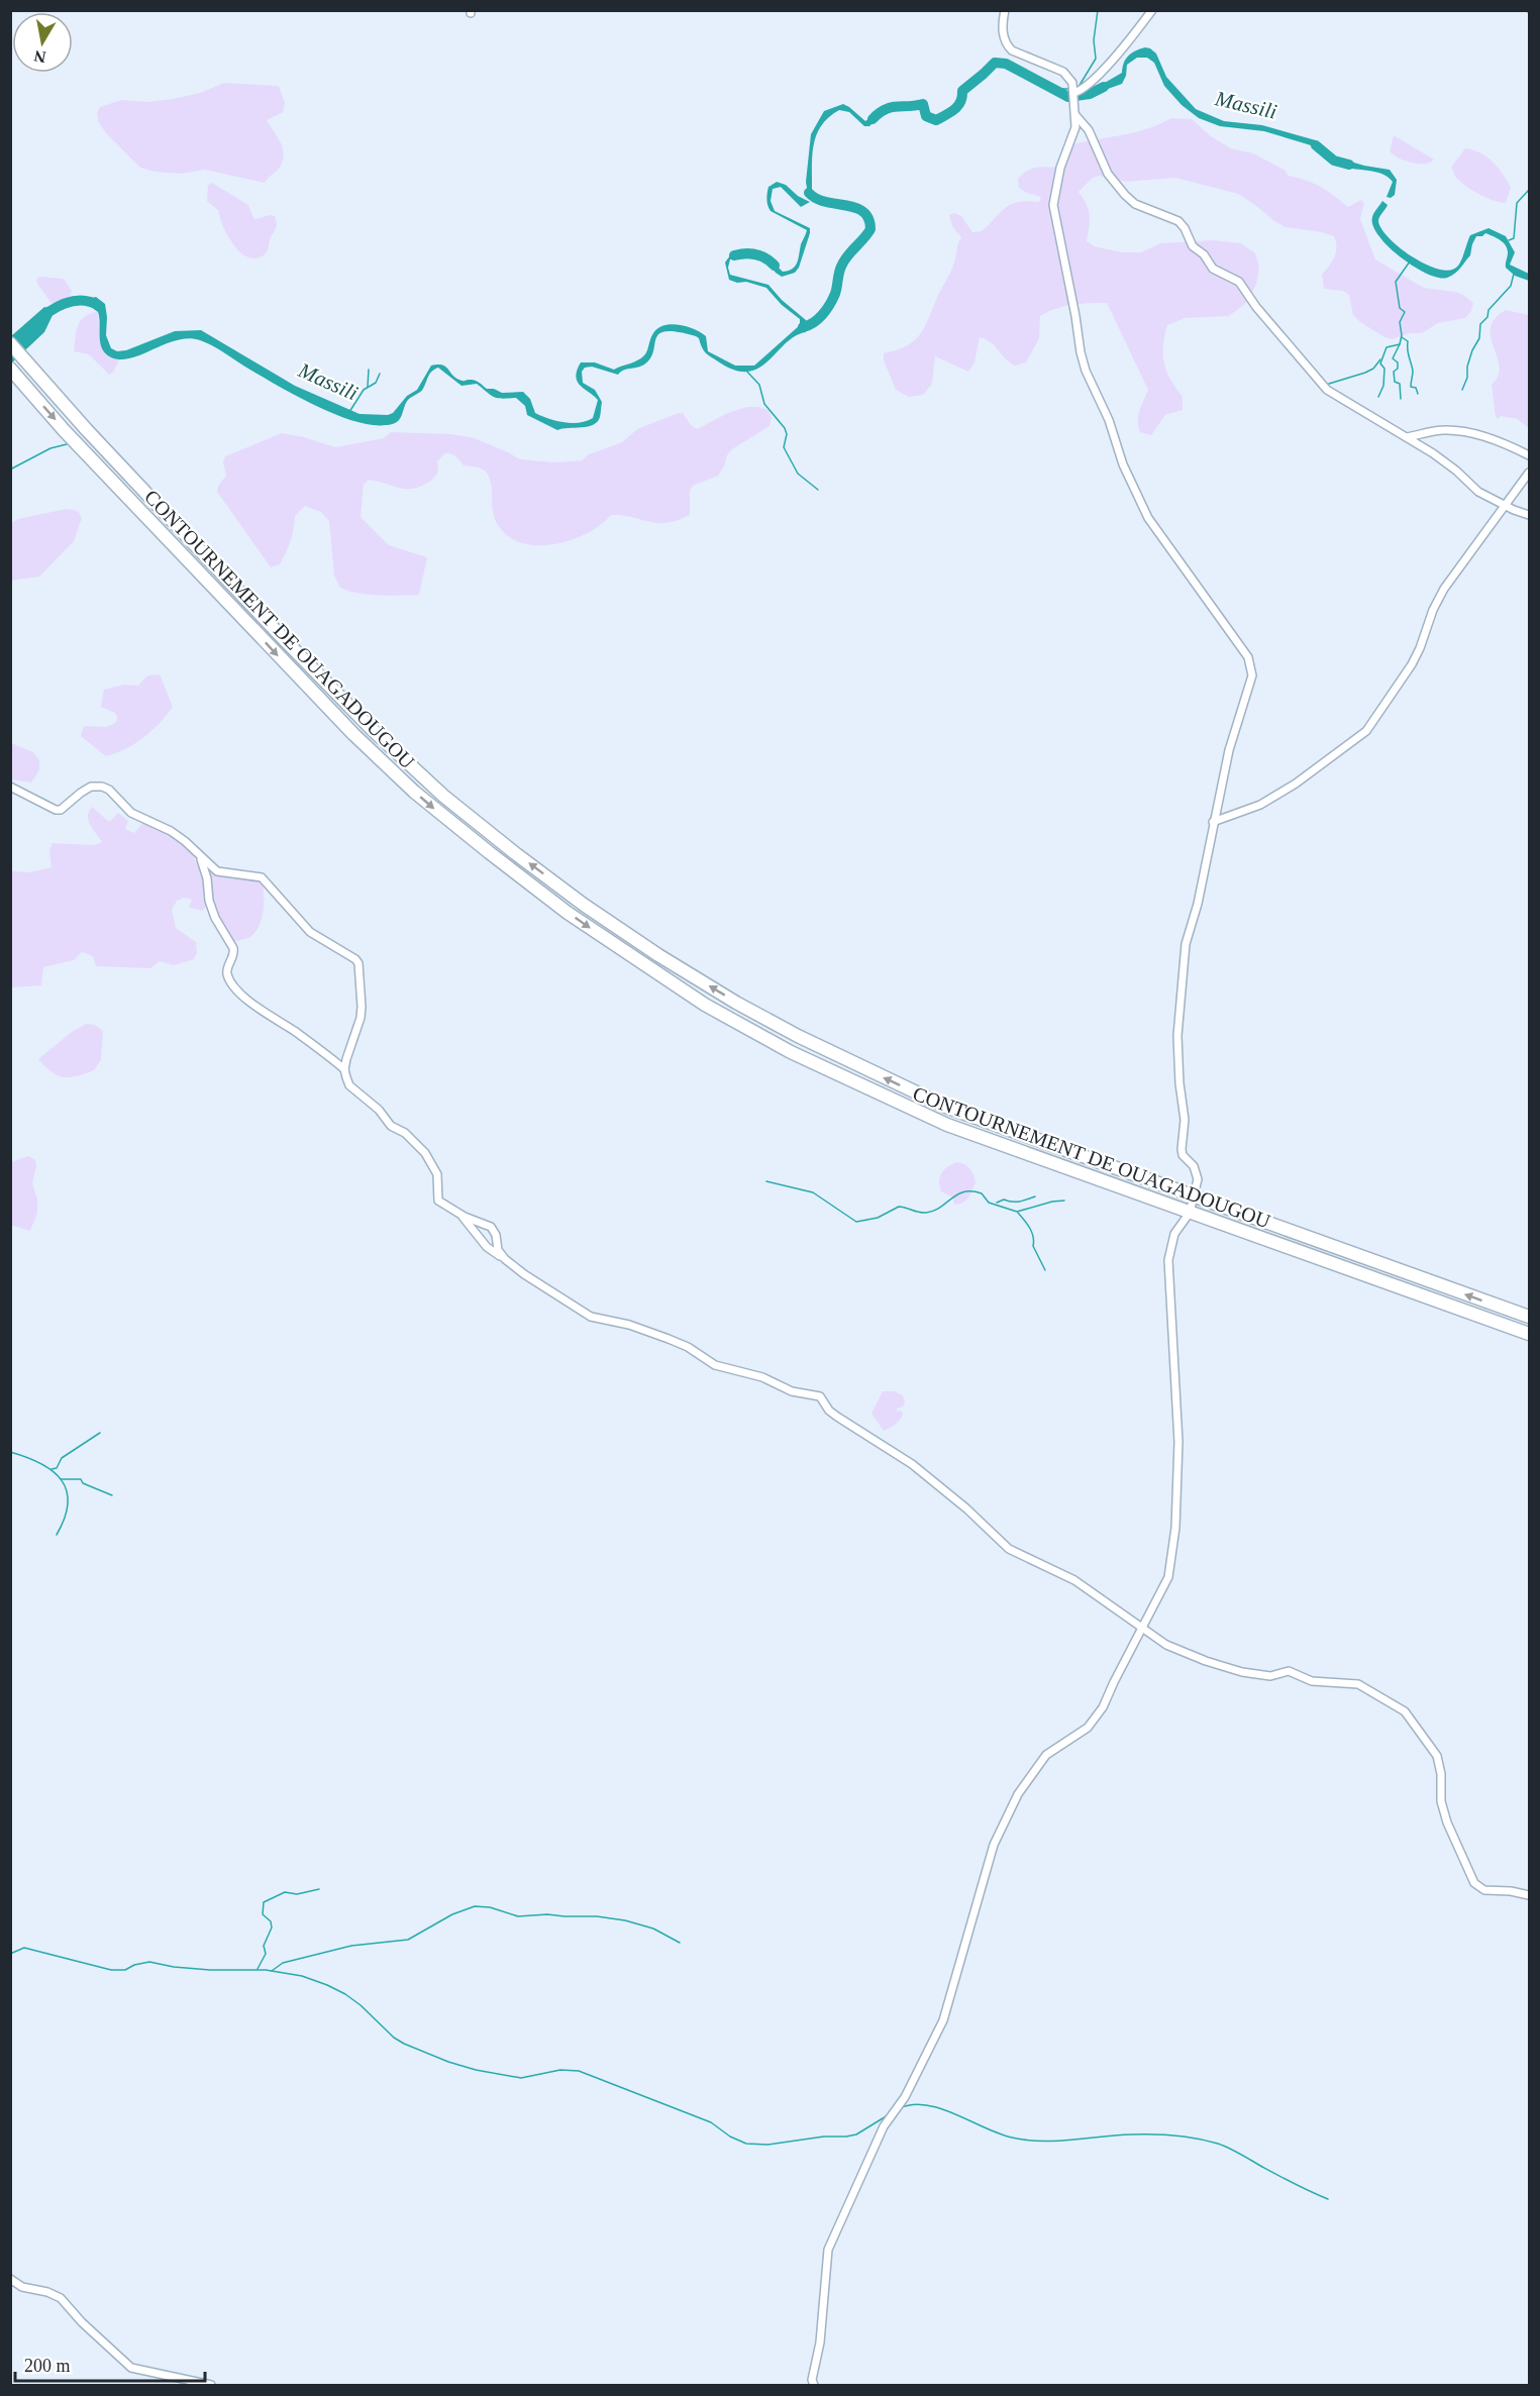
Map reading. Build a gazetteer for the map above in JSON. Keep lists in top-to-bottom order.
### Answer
{
  "streets": {
    "highway": ["CONTOURNEMENT DE OUAGADOUGOU"]
  },
  "water": ["Massili"],
  "scale_bar": "200 m",
  "north": "bottom"
}
